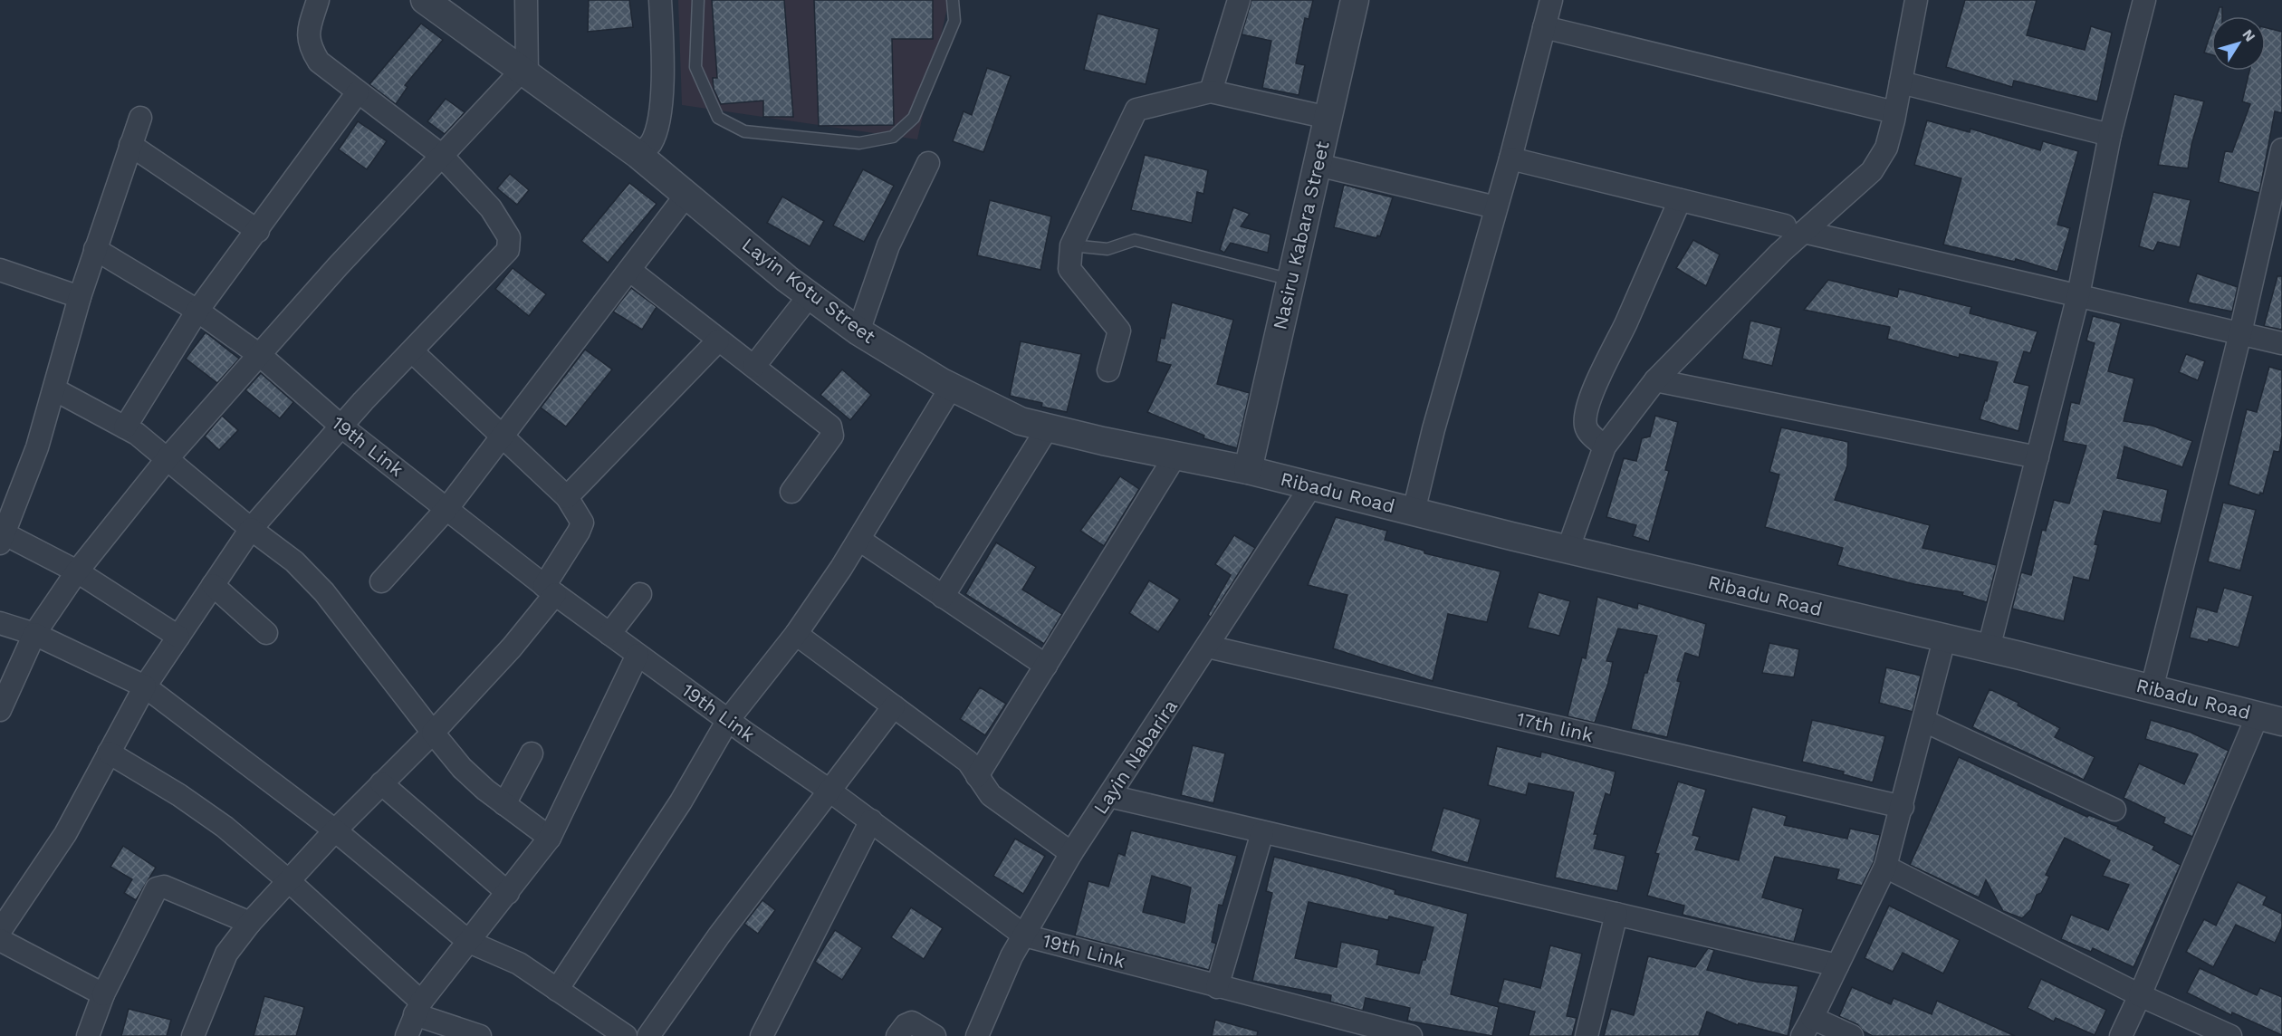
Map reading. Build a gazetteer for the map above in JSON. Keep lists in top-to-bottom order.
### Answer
{
  "streets": {
    "street": [
      "Nasiru Kabara Street",
      "Layin Kotu Street",
      "19th Link",
      "Ribadu Road",
      "17th link",
      "Layin Nabarira"
    ]
  },
  "crossings": [
    ["Nasiru Kabara Street", "Layin Kotu Street"],
    ["Nasiru Kabara Street", "Ribadu Road"],
    ["Layin Kotu Street", "Ribadu Road"],
    ["19th Link", "Layin Nabarira"],
    ["Ribadu Road", "Layin Nabarira"],
    ["17th link", "Layin Nabarira"]
  ],
  "north": "top right"
}
